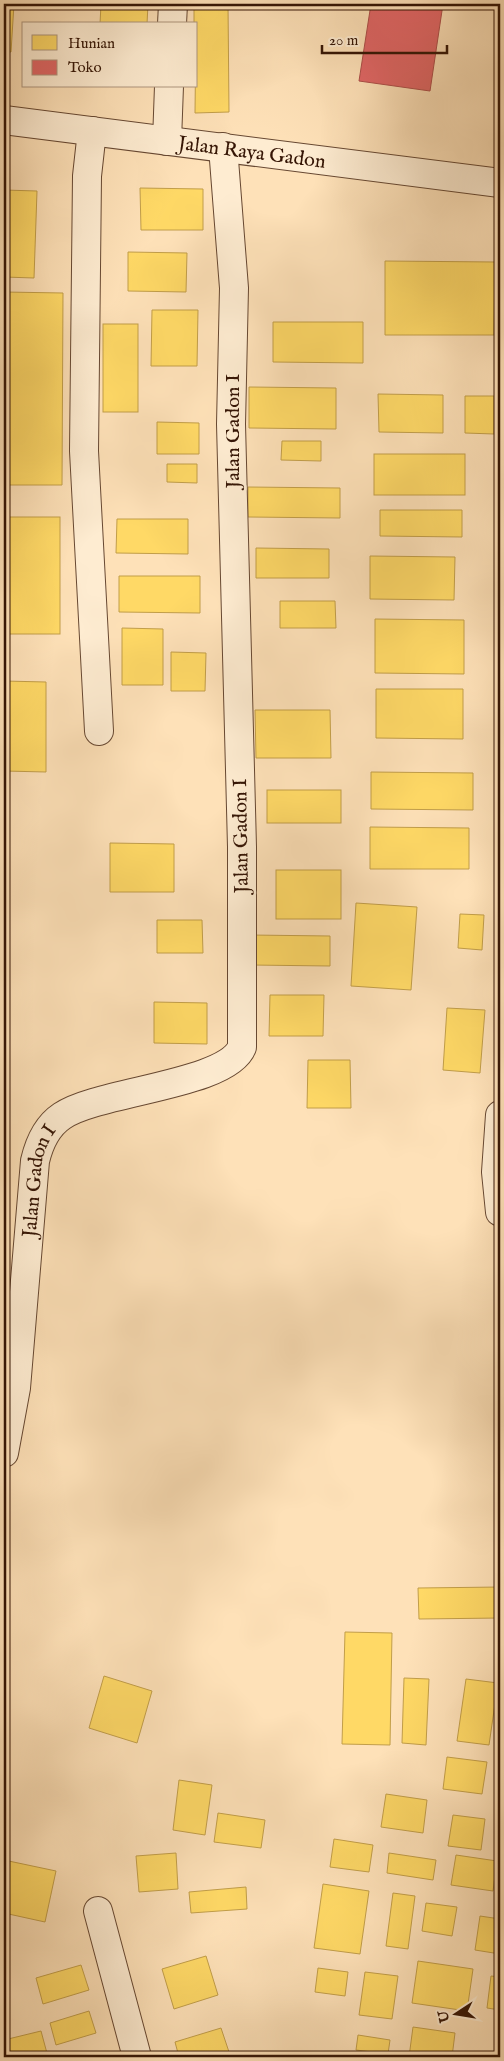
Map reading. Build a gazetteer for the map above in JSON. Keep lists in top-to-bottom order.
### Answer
{
  "streets": {
    "street": ["Jalan Raya Gadon", "Jalan Gadon I"]
  },
  "crossings": [
    ["Jalan Raya Gadon", "Jalan Gadon I"]
  ],
  "legend": ["Hunian", "Toko"],
  "scale_bar": "20 m",
  "north": "left"
}
